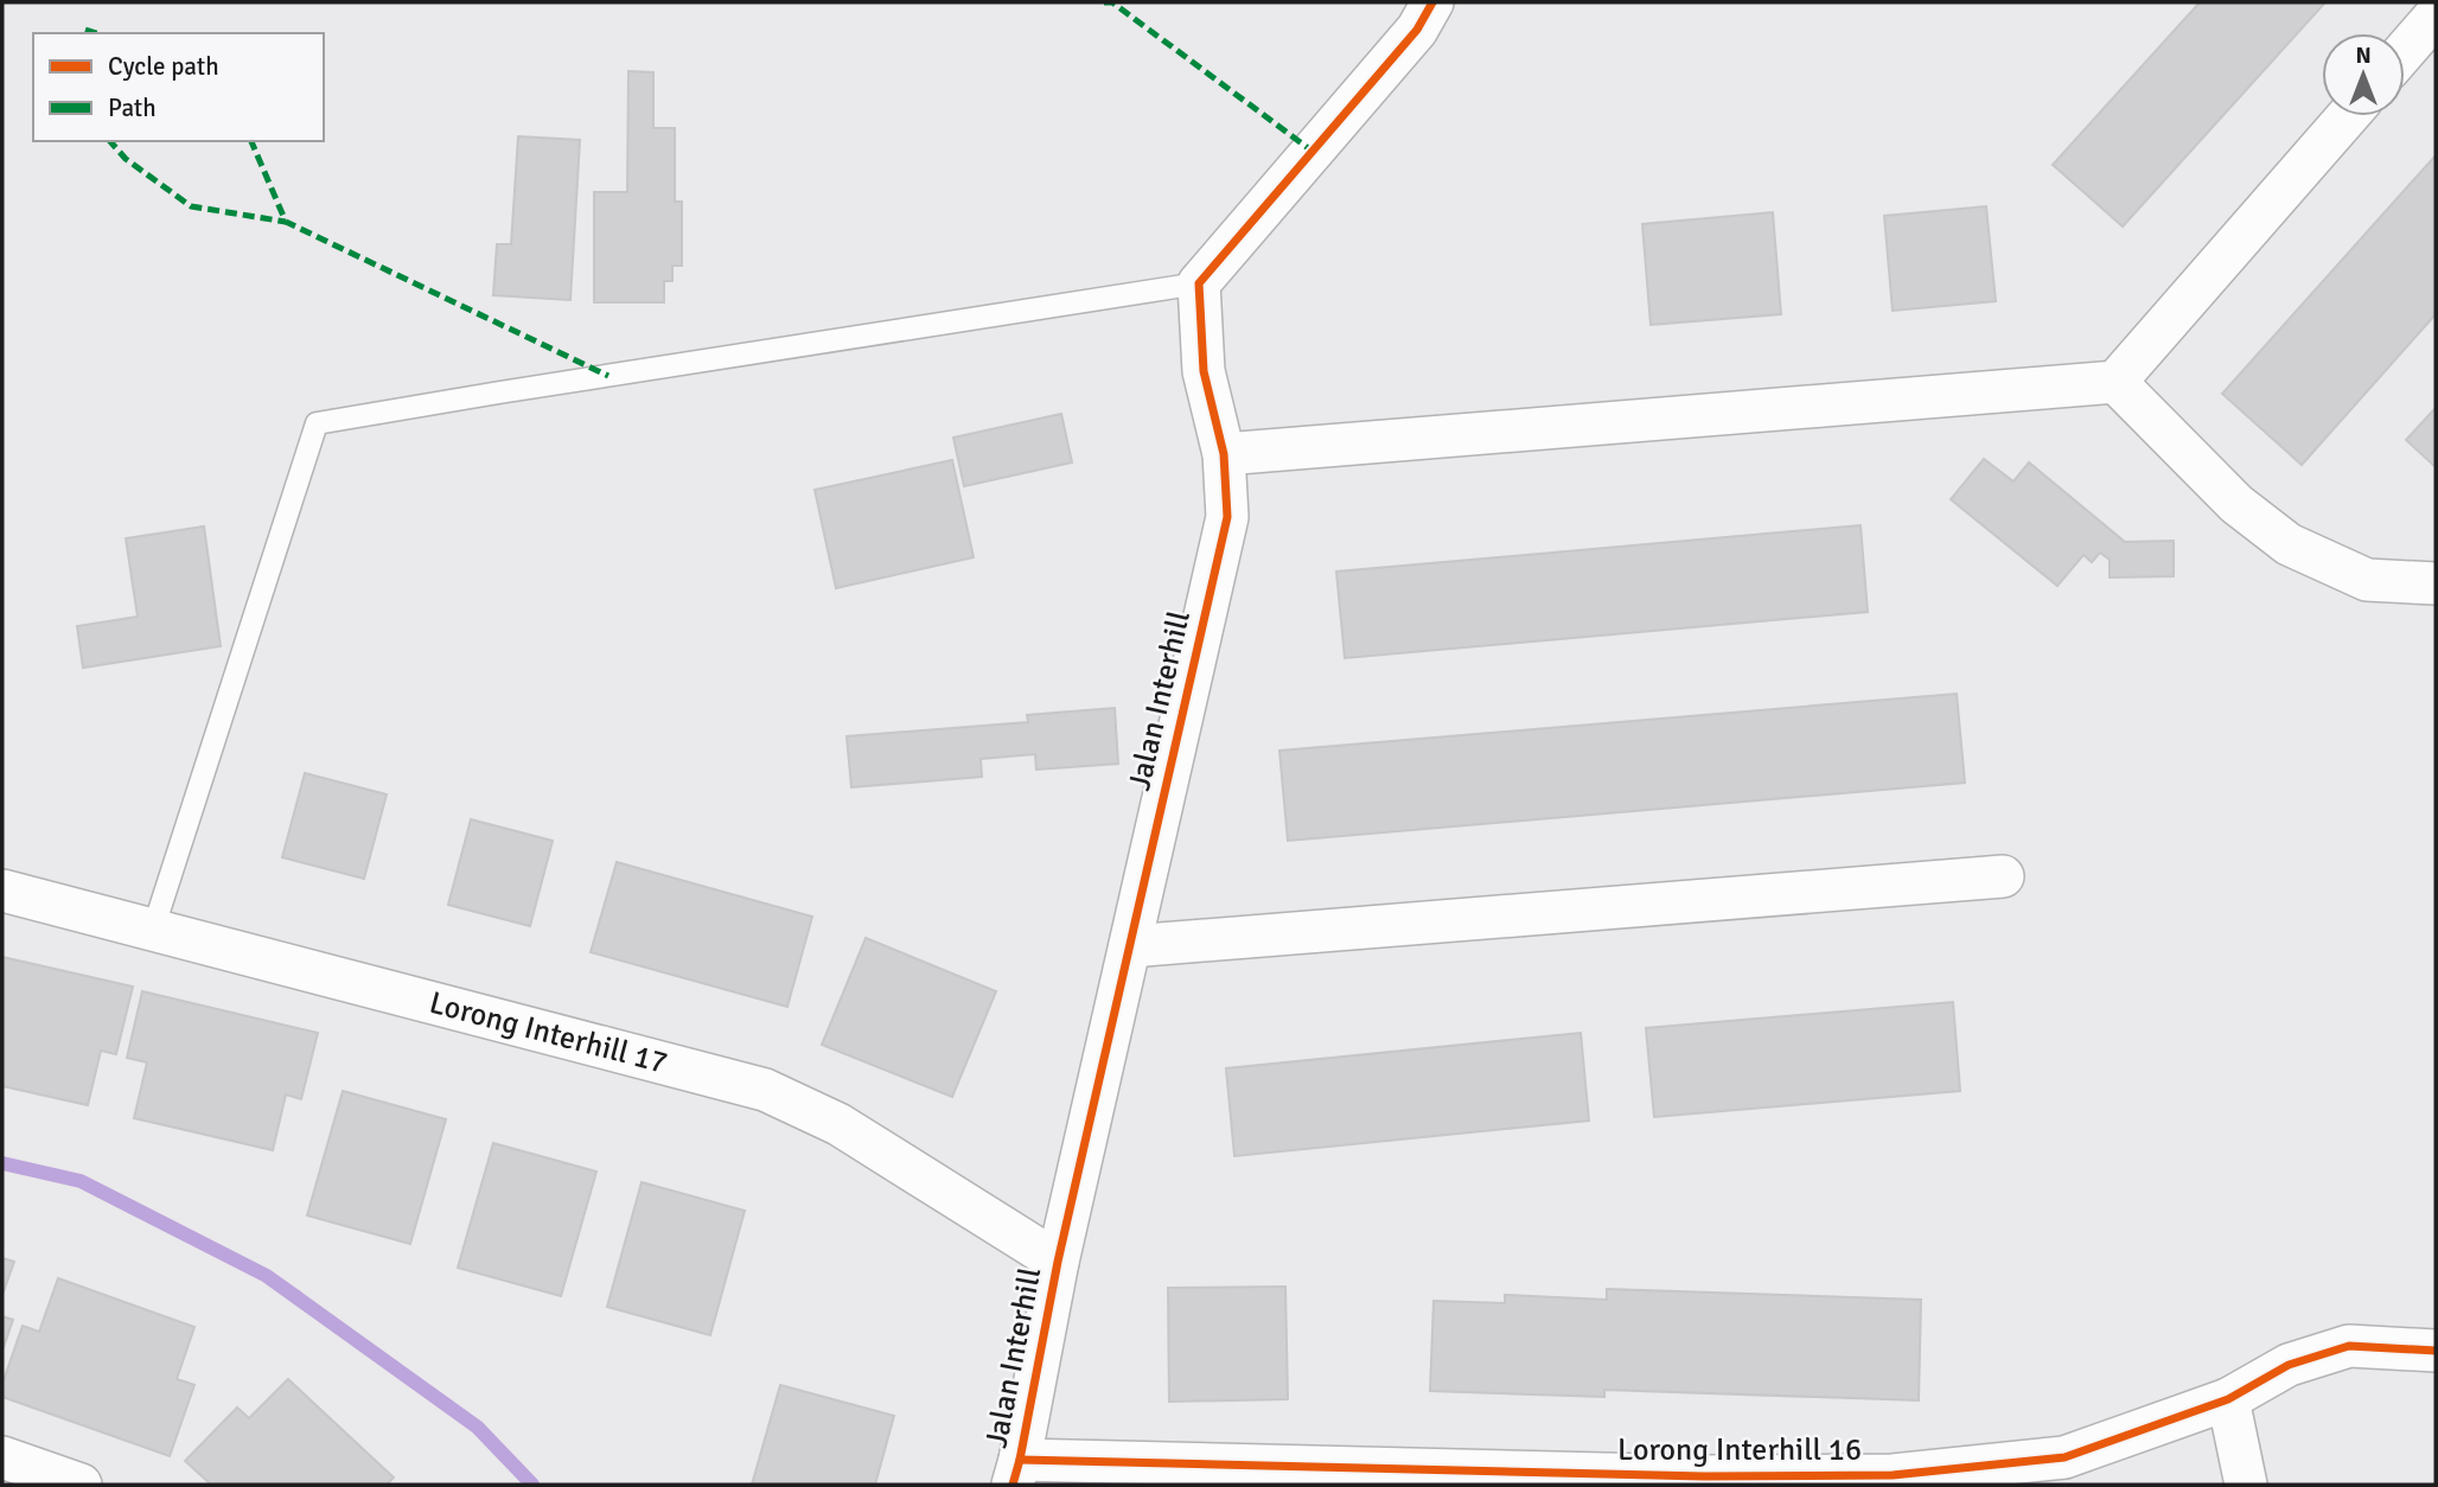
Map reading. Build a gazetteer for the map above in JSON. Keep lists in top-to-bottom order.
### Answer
{
  "streets": {
    "street": ["Jalan Interhill", "Lorong Interhill 17", "Lorong Interhill 16"]
  },
  "crossings": [
    ["Jalan Interhill", "Lorong Interhill 17"],
    ["Jalan Interhill", "Lorong Interhill 16"]
  ],
  "legend": ["Cycle path", "Path"],
  "north": "top"
}
